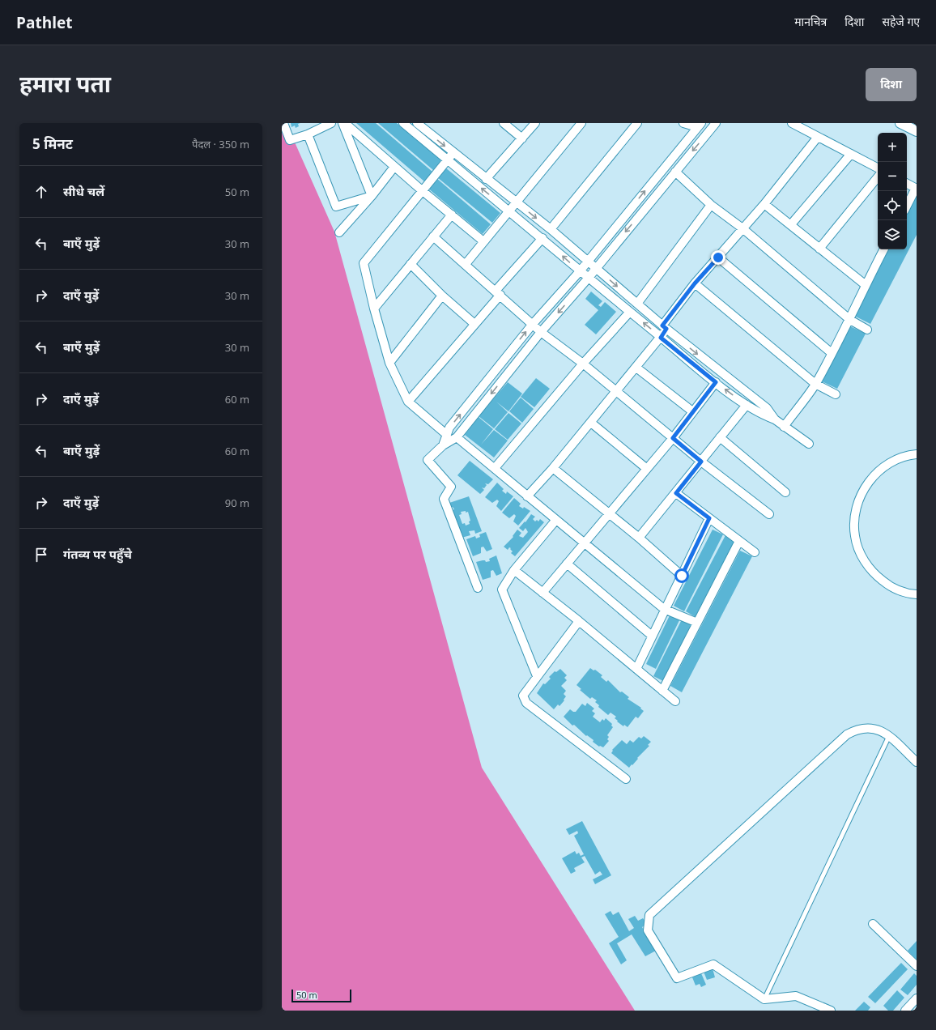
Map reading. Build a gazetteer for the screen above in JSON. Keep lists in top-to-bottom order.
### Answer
{
  "scale_bar": "50 m",
  "page": {
    "header": "Pathlet",
    "nav": ["मानचित्र", "दिशा", "सहेजे गए"],
    "title": "हमारा पता",
    "buttons": "दिशा",
    "heading": ["5 मिनट", "पैदल · 350 m"],
    "map_buttons": ["+", "−"],
    "list": [
      ["सीधे चलें", "50 m"],
      ["बाएँ मुड़ें", "30 m"],
      ["दाएँ मुड़ें", "30 m"],
      ["बाएँ मुड़ें", "30 m"],
      ["दाएँ मुड़ें", "60 m"],
      ["बाएँ मुड़ें", "60 m"],
      ["दाएँ मुड़ें", "90 m"],
      "गंतव्य पर पहुँचे"
    ],
    "scale": "50 m"
  }
}
